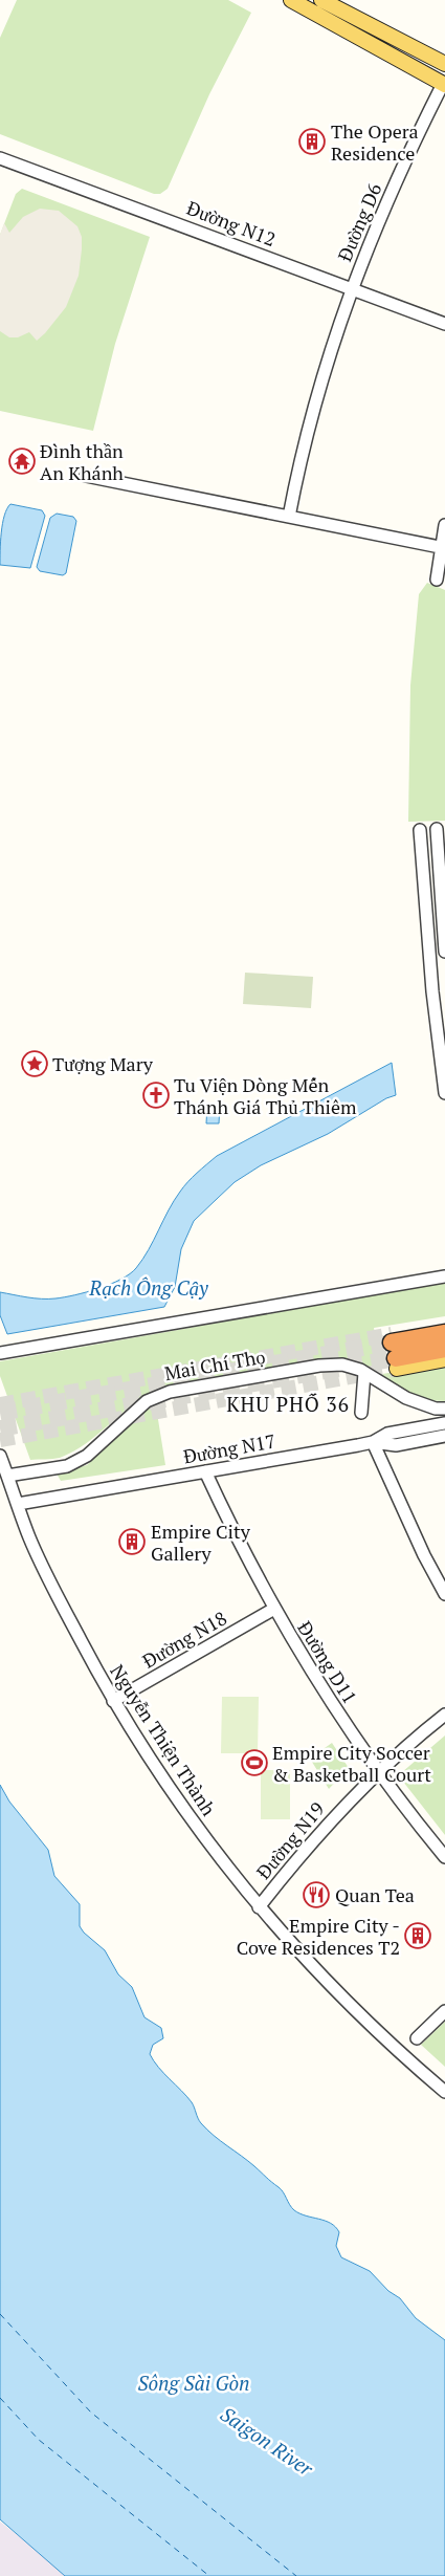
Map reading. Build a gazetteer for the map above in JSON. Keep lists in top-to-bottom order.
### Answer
{
  "streets": {
    "street": [
      "Đường D6",
      "Đường N12",
      "Mai Chí Thọ",
      "Đường N17",
      "Đường N18",
      "Đường D11",
      "Nguyễn Thiện Thành",
      "Đường N19"
    ]
  },
  "crossings": [
    ["Đường D6", "Đường N12"],
    ["Mai Chí Thọ", "Nguyễn Thiện Thành"],
    ["Đường N17", "Đường D11"],
    ["Đường N17", "Nguyễn Thiện Thành"],
    ["Đường N18", "Đường D11"],
    ["Đường N18", "Nguyễn Thiện Thành"],
    ["Đường D11", "Đường N19"],
    ["Nguyễn Thiện Thành", "Đường N19"]
  ],
  "districts": ["KHU PHỐ 36"],
  "water": ["Rạch Ông Cậy", "Sông Sài Gòn", "Saigon River"],
  "places": {
    "building": ["The Opera Residence", "Empire City Gallery", "Empire City - Cove Residences T2"],
    "temple": ["Đình thần An Khánh"],
    "place": ["Tượng Mary"],
    "church": ["Tu Viện Dòng Mến Thánh Giá Thủ Thiêm"],
    "sports": ["Empire City Soccer & Basketball Court"],
    "restaurant": ["Quan Tea"]
  }
}
